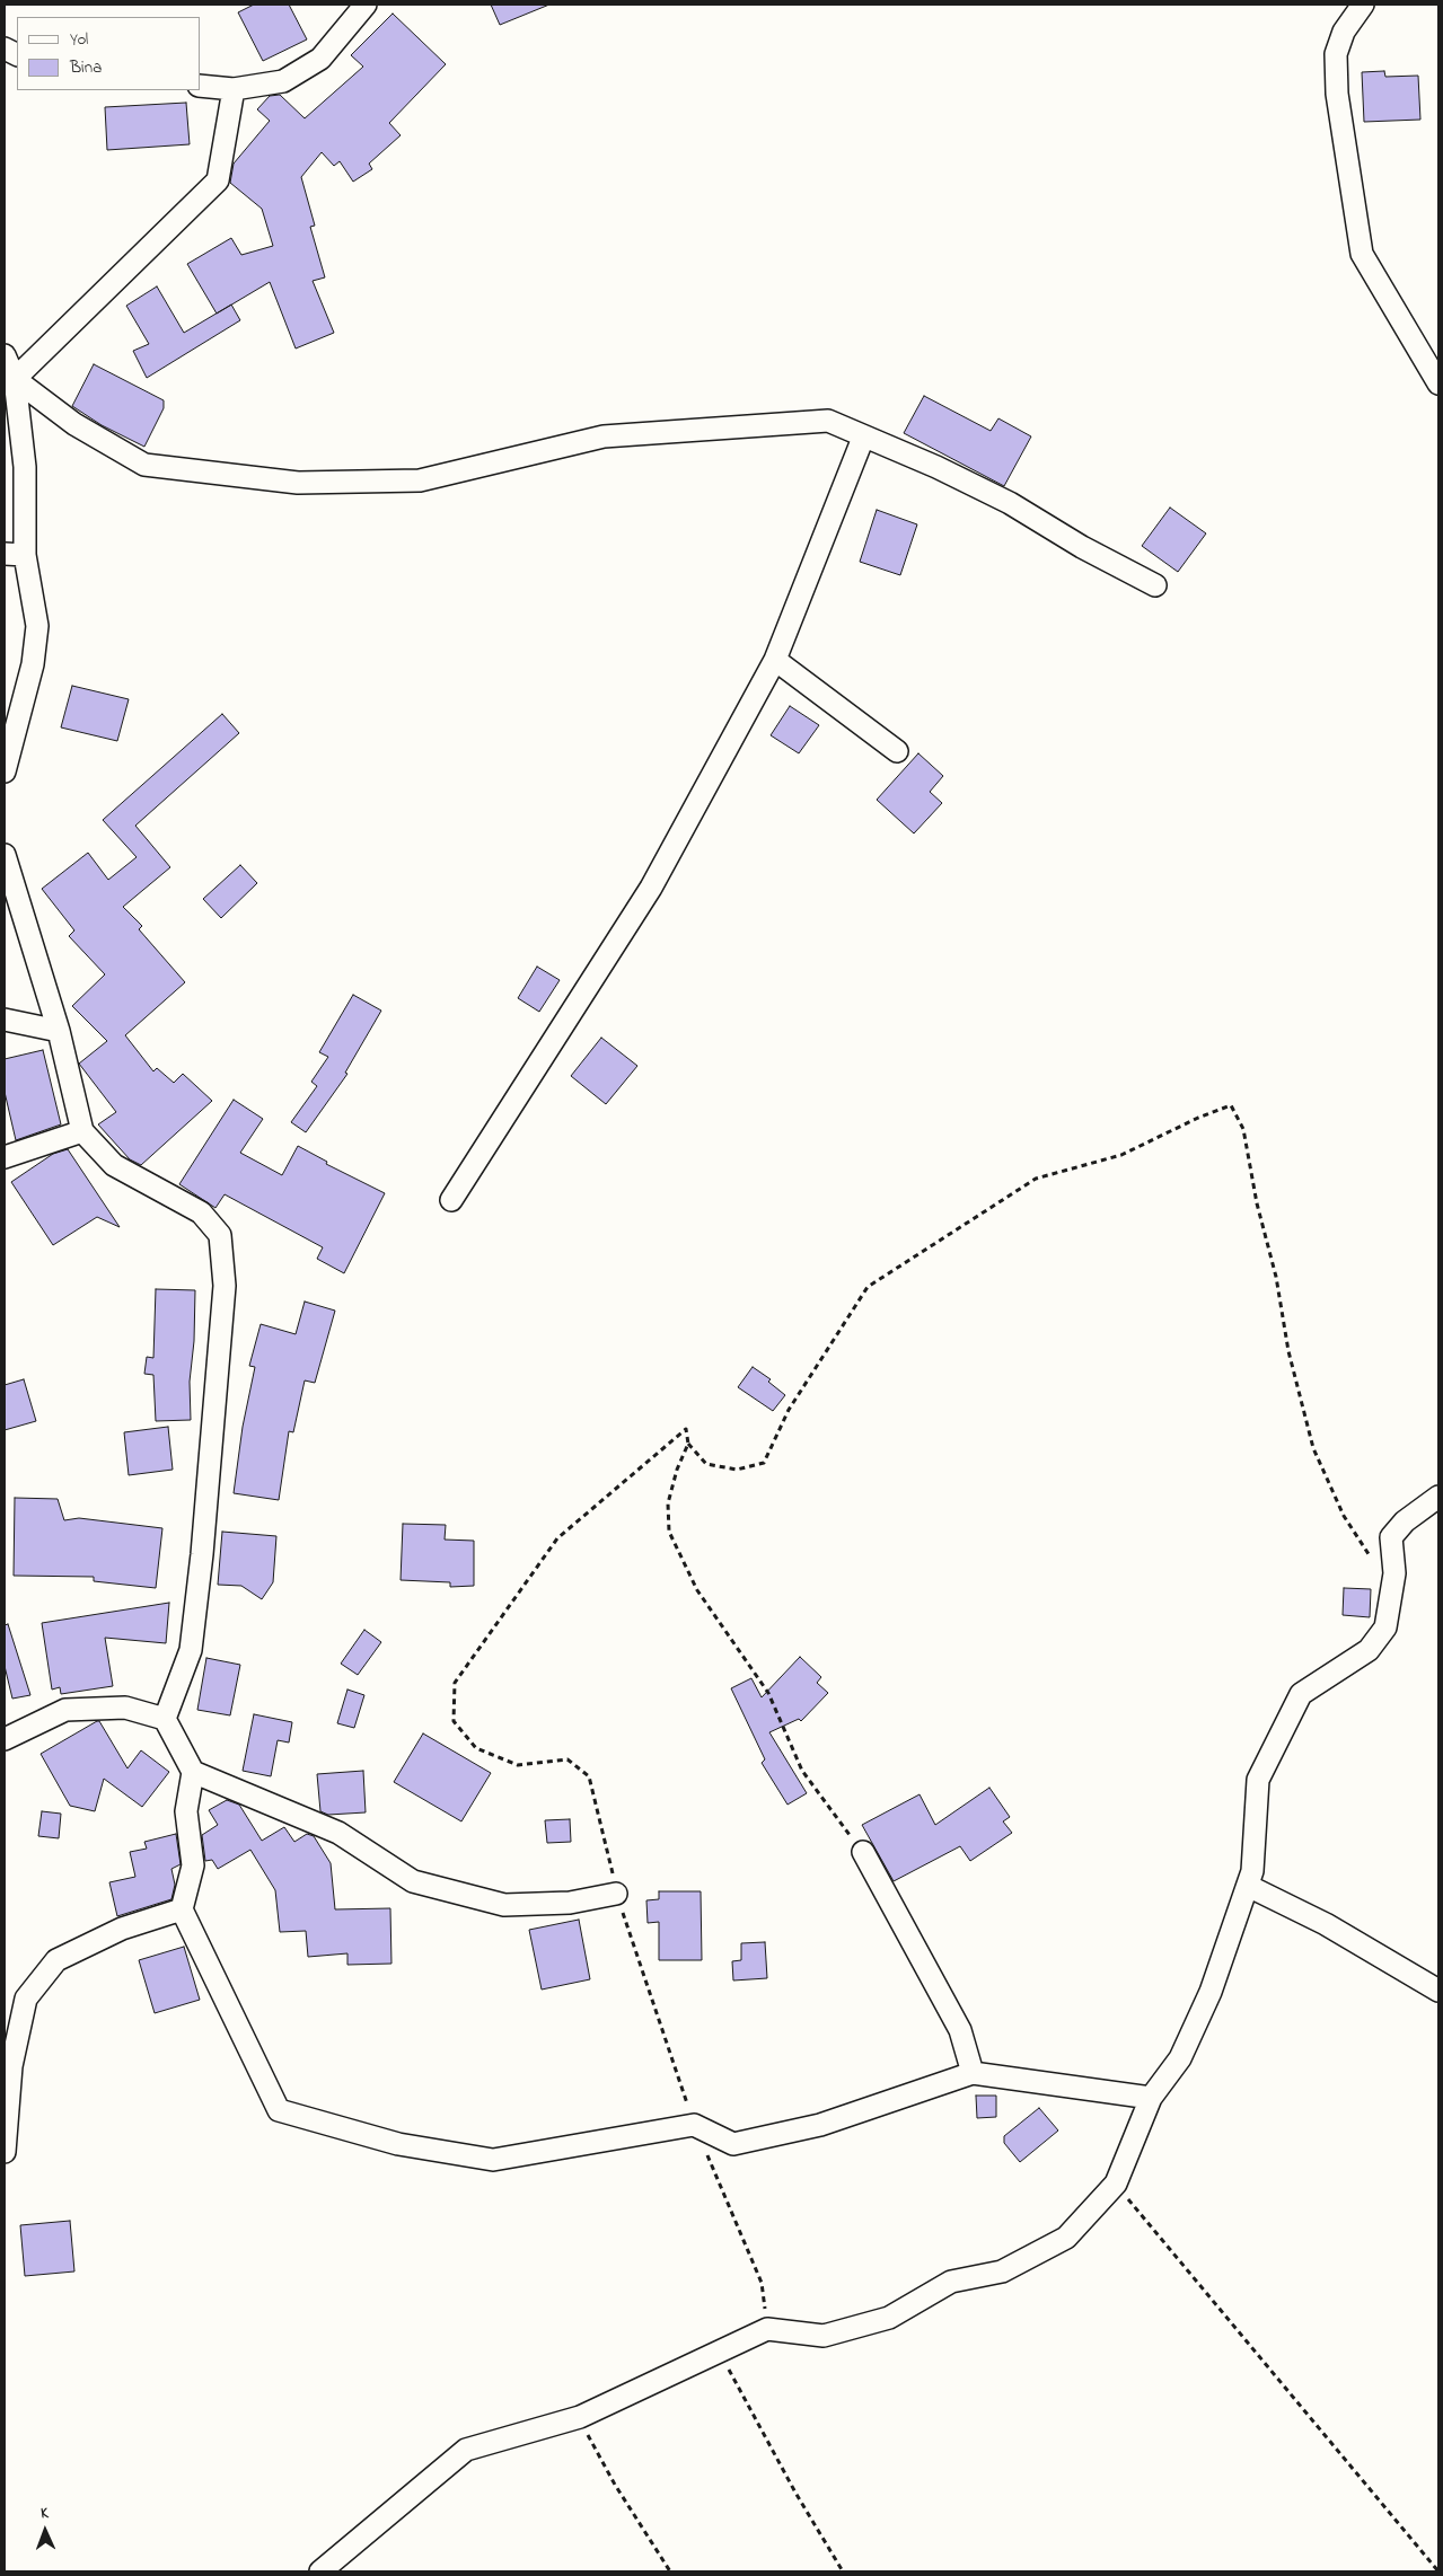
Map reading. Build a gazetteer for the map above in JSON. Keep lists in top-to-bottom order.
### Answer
{
  "legend": ["Yol", "Bina"],
  "north": "top"
}
